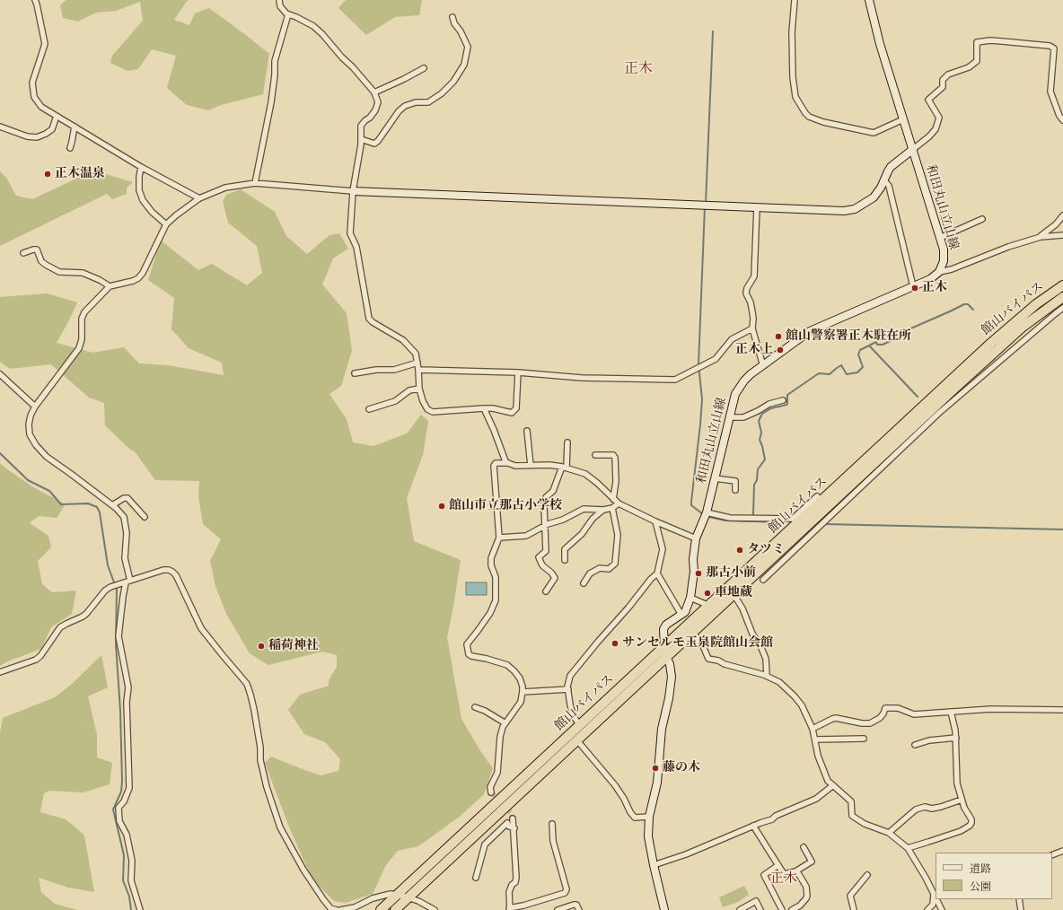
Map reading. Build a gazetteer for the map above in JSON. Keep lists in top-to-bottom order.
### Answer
{
  "streets": {
    "highway": ["館山バイパス"],
    "main road": ["和田丸山立山線"]
  },
  "crossings": [
    ["和田丸山立山線", "館山バイパス"]
  ],
  "districts": ["正木", "正木"],
  "places": [
    "正木温泉",
    "正木",
    "館山警察署正木駐在所",
    "正木上",
    "館山市立那古小学校",
    "タツミ",
    "那古小前",
    "車地蔵",
    "サンセルモ玉泉院館山会館",
    "稲荷神社",
    "藤の木"
  ],
  "legend": ["道路", "公園"]
}
